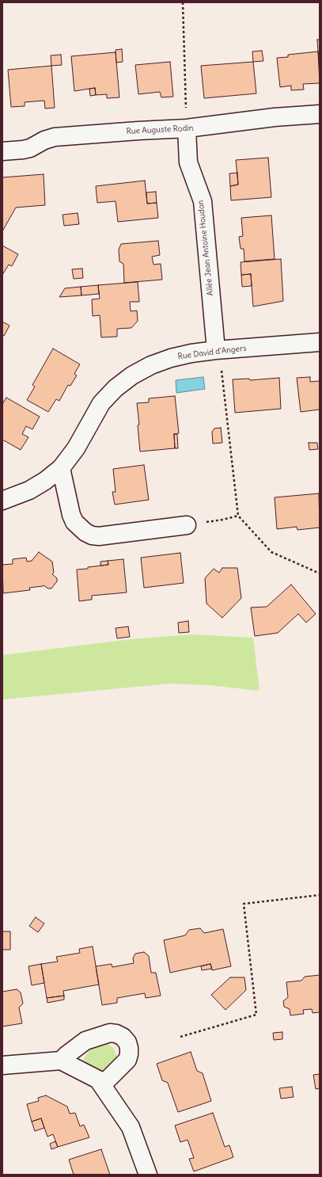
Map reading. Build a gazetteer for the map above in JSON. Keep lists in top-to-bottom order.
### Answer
{
  "streets": {
    "street": ["Rue Auguste Rodin", "Allée Jean Antoine Houdon", "Rue David d’Angers"]
  },
  "crossings": [
    ["Rue Auguste Rodin", "Allée Jean Antoine Houdon"],
    ["Allée Jean Antoine Houdon", "Rue David d’Angers"]
  ]
}
